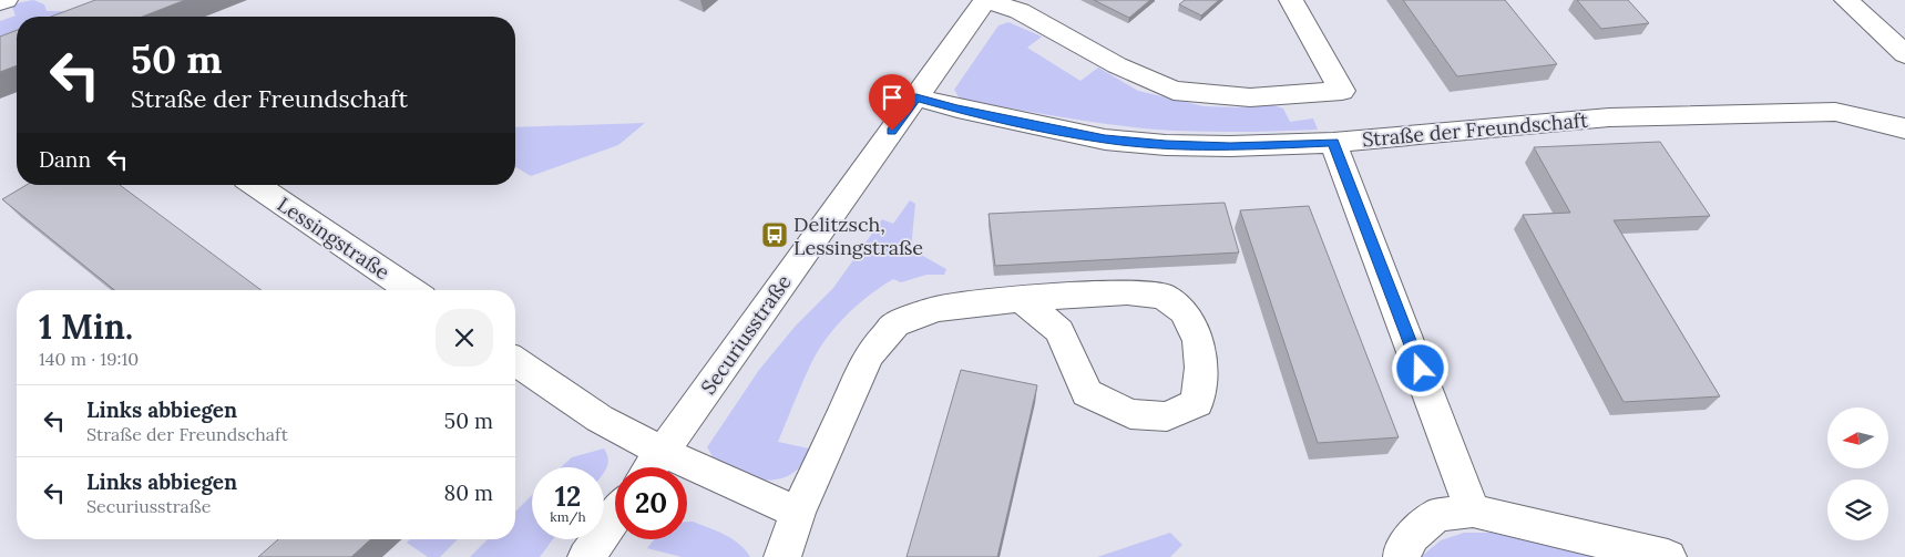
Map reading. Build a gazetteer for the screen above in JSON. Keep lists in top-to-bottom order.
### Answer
{
  "streets": {
    "street": ["Straße der Freundschaft", "Lessingstraße", "Securiusstraße"]
  },
  "crossings": [
    ["Straße der Freundschaft", "Securiusstraße"]
  ],
  "places": {
    "bus stop": ["Delitzsch, Lessingstraße"]
  },
  "north": "left",
  "page": {
    "turn": ["50 m", "Straße der Freundschaft"],
    "then": "Dann",
    "heading": ["1 Min.", "140 m · 19:10"],
    "list": [
      {
        "name": "Links abbiegen",
        "note": "Straße der Freundschaft",
        "value": "50 m"
      },
      {
        "name": "Links abbiegen",
        "note": "Securiusstraße",
        "value": "80 m"
      }
    ],
    "speed": "12 km/h",
    "limit": "20"
  }
}
